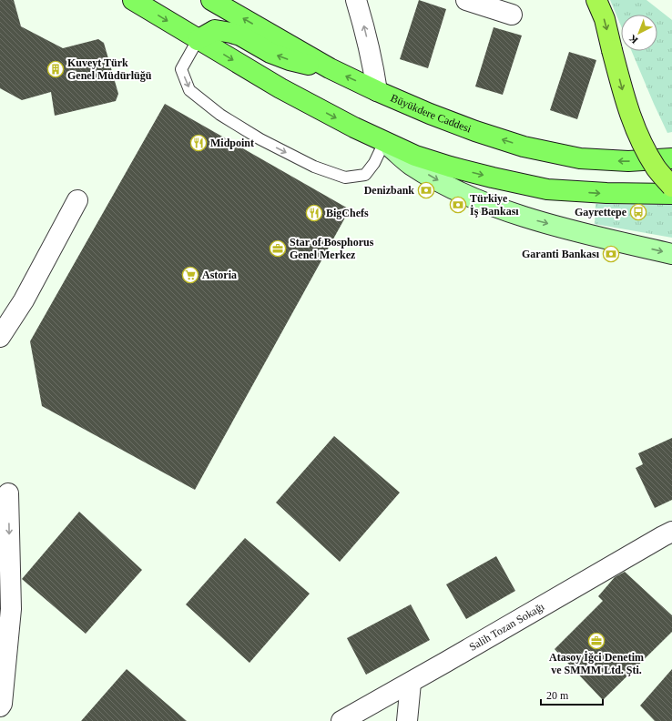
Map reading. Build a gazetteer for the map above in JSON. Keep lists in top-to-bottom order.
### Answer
{
  "streets": {
    "main road": ["Büyükdere Caddesi"],
    "street": ["Salih Tozan Sokağı"]
  },
  "places": {
    "building": ["Kuveyt Türk Genel Müdürlüğü"],
    "restaurant": ["Midpoint", "BigChefs"],
    "bank": ["Denizbank", "Türkiye İş Bankası", "Garanti Bankası"],
    "bus stop": ["Gayrettepe"],
    "office": ["Star of Bosphorus Genel Merkez", "Atasoy İğci Denetim ve SMMM Ltd. Şti."],
    "supermarket": ["Astoria"]
  },
  "scale_bar": "20 m",
  "north": "bottom left"
}
